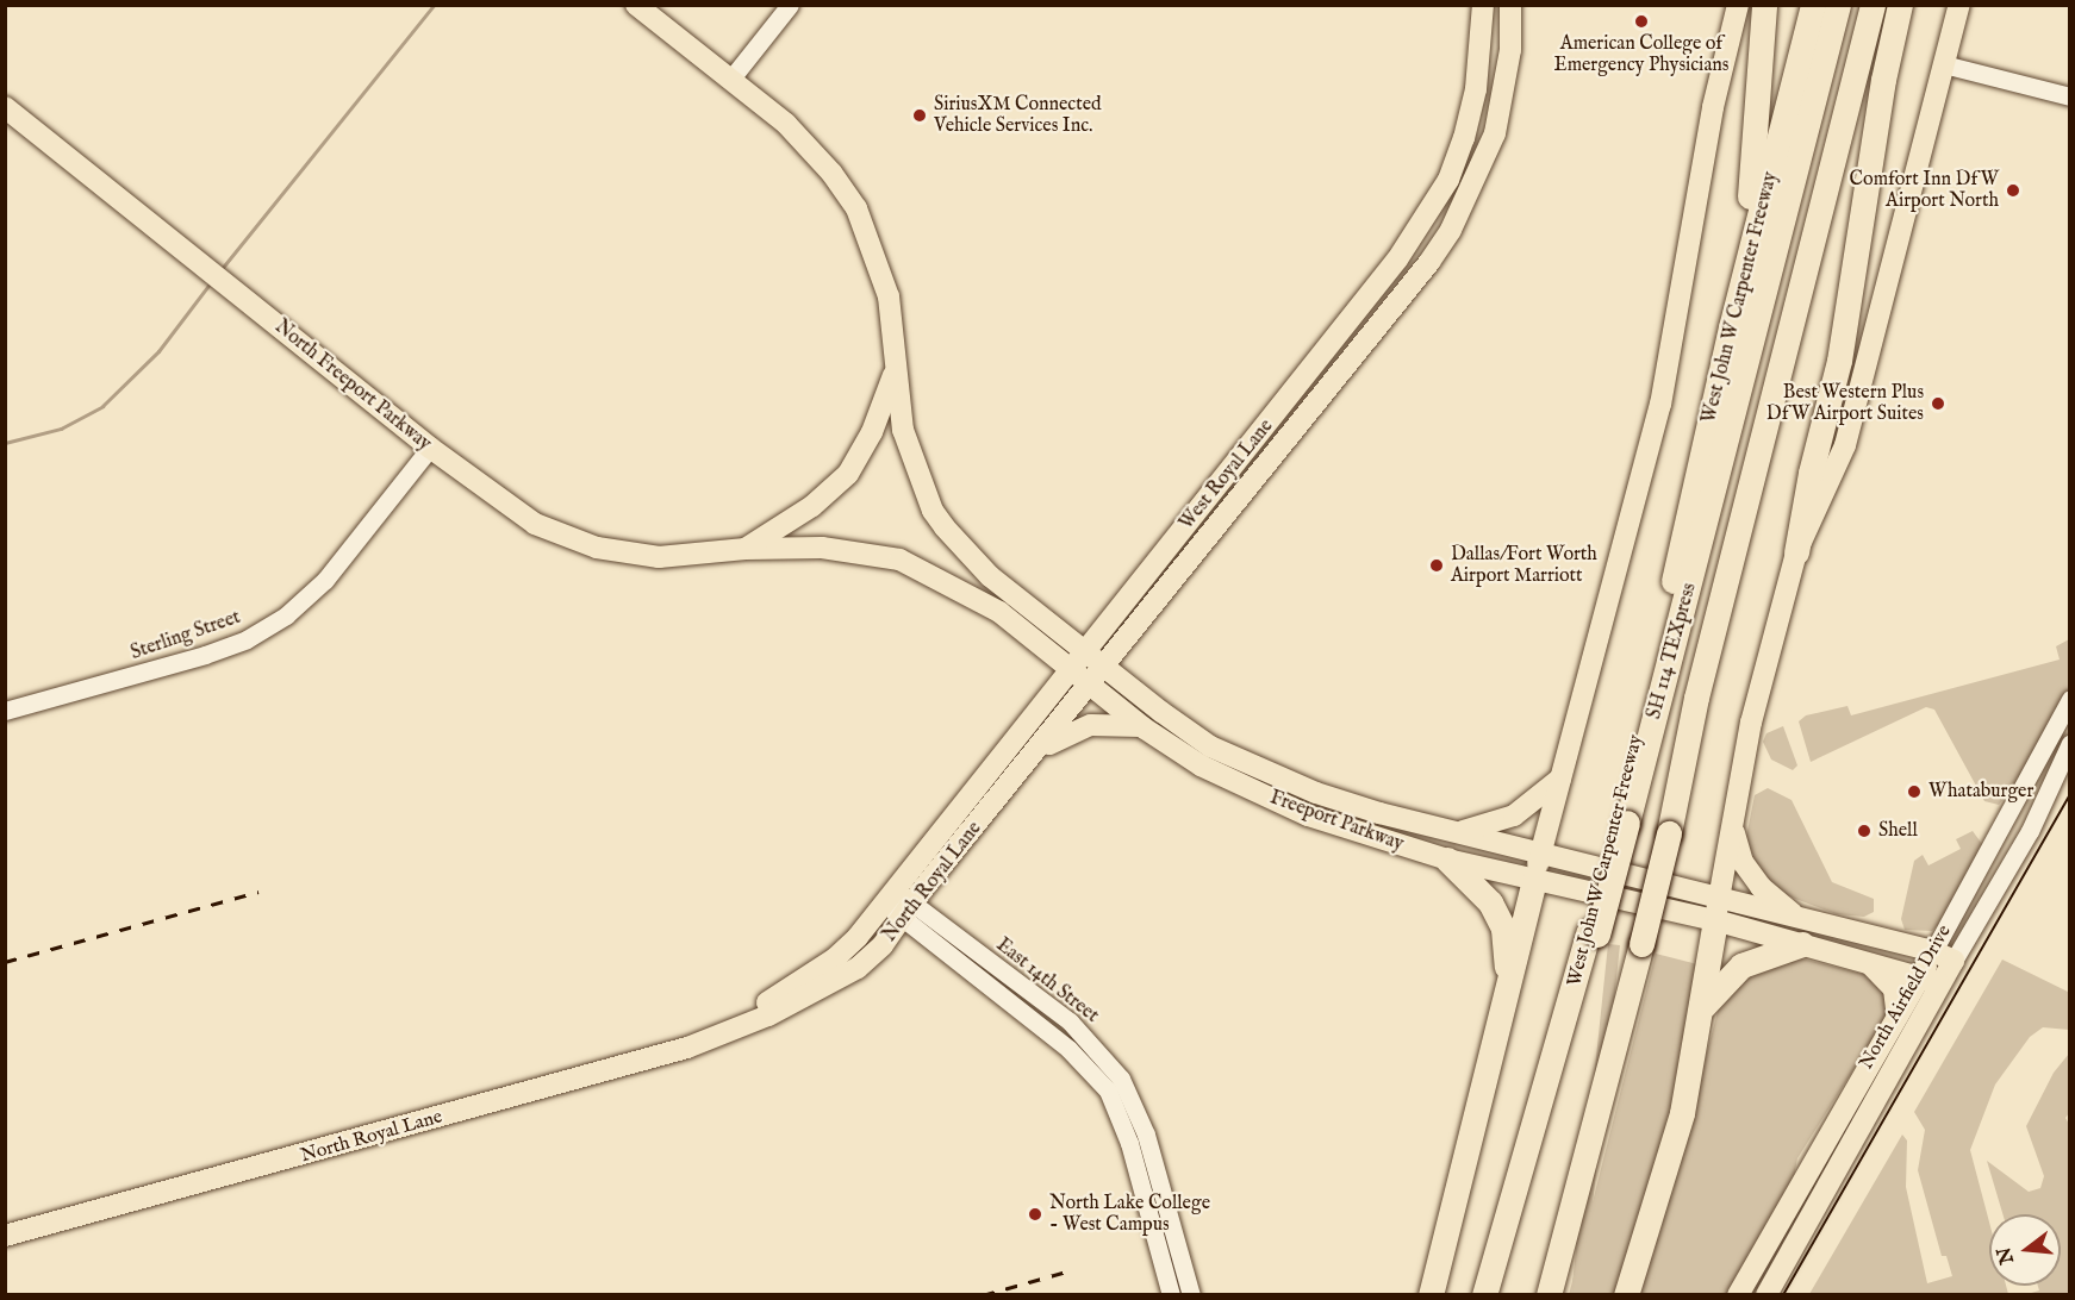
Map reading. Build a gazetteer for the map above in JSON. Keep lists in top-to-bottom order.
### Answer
{
  "streets": {
    "highway": ["West John W Carpenter Freeway", "SH 114 TEXpress"],
    "main road": [
      "North Freeport Parkway",
      "West Royal Lane",
      "Freeport Parkway",
      "North Royal Lane",
      "North Airfield Drive"
    ],
    "street": ["Sterling Street", "East 14th Street"]
  },
  "crossings": [
    ["West John W Carpenter Freeway", "SH 114 TEXpress"],
    ["North Freeport Parkway", "Sterling Street"],
    ["North Freeport Parkway", "Freeport Parkway"],
    ["West Royal Lane", "Freeport Parkway"],
    ["West Royal Lane", "North Royal Lane"],
    ["West Royal Lane", "East 14th Street"],
    ["Freeport Parkway", "North Royal Lane"],
    ["Freeport Parkway", "North Airfield Drive"],
    ["North Royal Lane", "East 14th Street"]
  ],
  "places": [
    "American College of Emergency Physicians",
    "SiriusXM Connected Vehicle Services Inc.",
    "Comfort Inn DfW Airport North",
    "Best Western Plus DfW Airport Suites",
    "Dallas/Fort Worth Airport Marriott",
    "Whataburger",
    "Shell",
    "North Lake College - West Campus"
  ],
  "north": "left"
}
